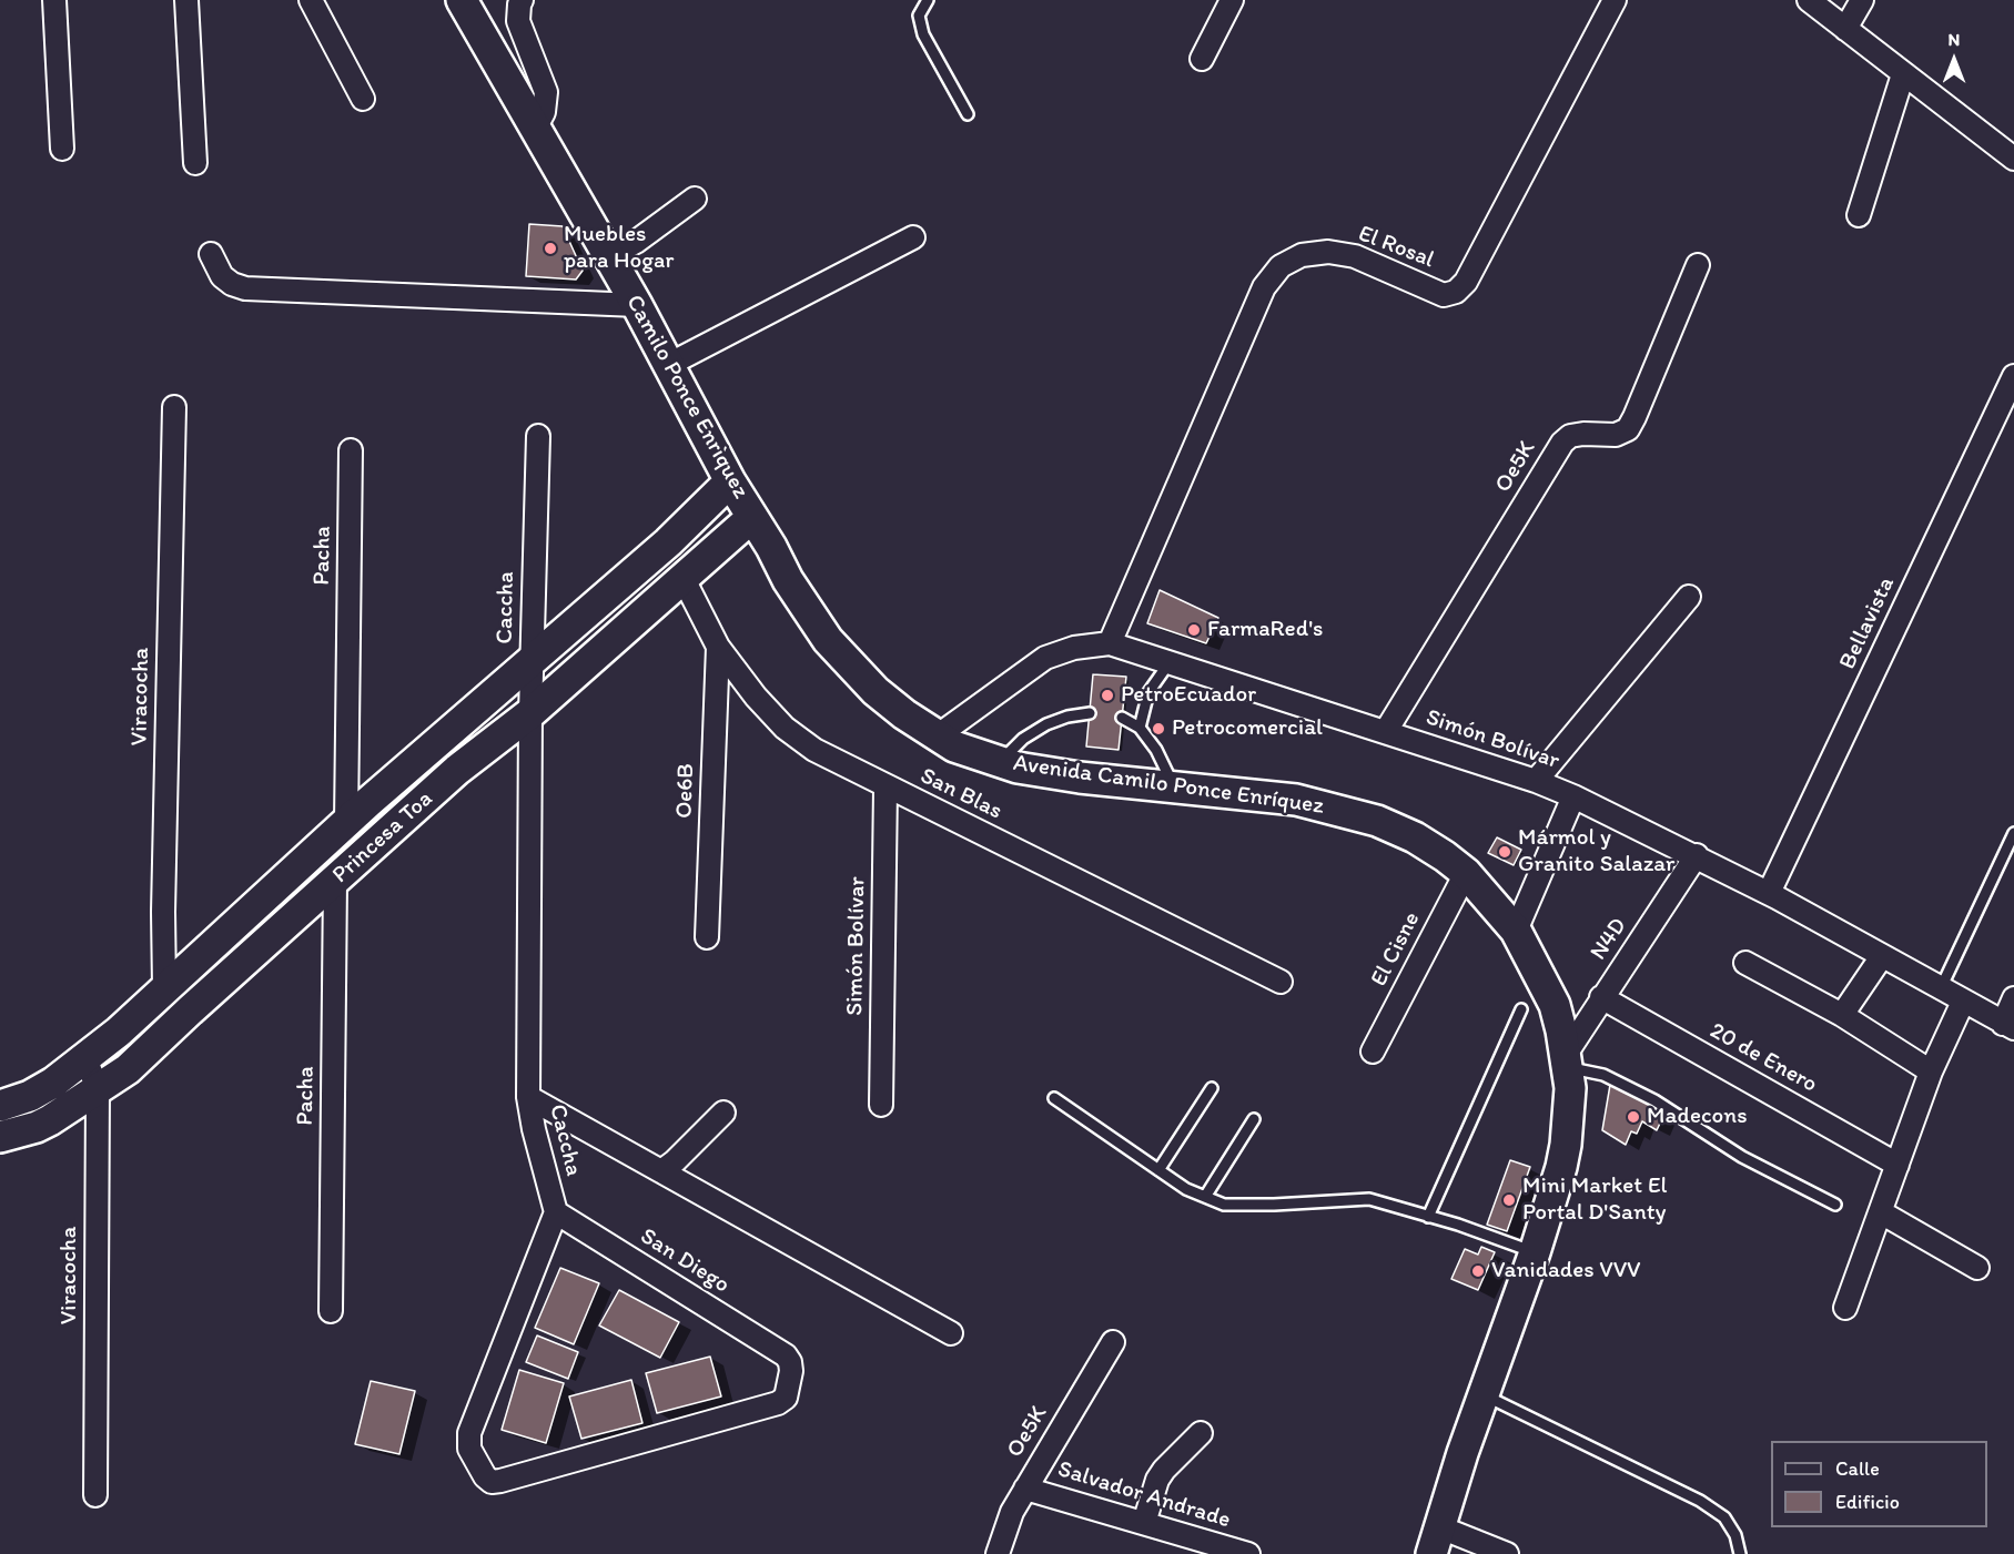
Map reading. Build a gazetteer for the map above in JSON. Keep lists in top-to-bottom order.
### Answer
{
  "streets": {
    "main road": ["Camilo Ponce Enrìquez", "Avenida Camilo Ponce Enríquez", "Princesa Toa"],
    "street": [
      "El Rosal",
      "Oe5K",
      "Pacha",
      "Caccha",
      "Bellavista",
      "Viracocha",
      "Simón Bolívar",
      "Oe6B",
      "San Blas",
      "N4D",
      "El Cisne",
      "20 de Enero",
      "San Diego",
      "Salvador Andrade"
    ]
  },
  "crossings": [
    ["El Rosal", "Simón Bolívar"],
    ["Camilo Ponce Enrìquez", "Avenida Camilo Ponce Enríquez"],
    ["Camilo Ponce Enrìquez", "Princesa Toa"],
    ["Oe5K", "Simón Bolívar"],
    ["Oe5K", "Salvador Andrade"],
    ["Pacha", "Princesa Toa"],
    ["Caccha", "Princesa Toa"],
    ["Caccha", "San Diego"],
    ["Bellavista", "Simón Bolívar"],
    ["Viracocha", "Princesa Toa"],
    ["Simón Bolívar", "Avenida Camilo Ponce Enríquez"],
    ["Simón Bolívar", "San Blas"],
    ["Simón Bolívar", "N4D"],
    ["Avenida Camilo Ponce Enríquez", "Princesa Toa"],
    ["Avenida Camilo Ponce Enríquez", "N4D"],
    ["Avenida Camilo Ponce Enríquez", "El Cisne"],
    ["Oe6B", "San Blas"],
    ["San Blas", "Princesa Toa"],
    ["N4D", "20 de Enero"]
  ],
  "places": [
    "Muebles para Hogar",
    "FarmaRed's",
    "PetroEcuador",
    "Petrocomercial",
    "Mármol y Granito Salazar",
    "Madecons",
    "Mini Market El Portal D'Santy",
    "Vanidades VVV"
  ],
  "legend": ["Calle", "Edificio"],
  "north": "top"
}
